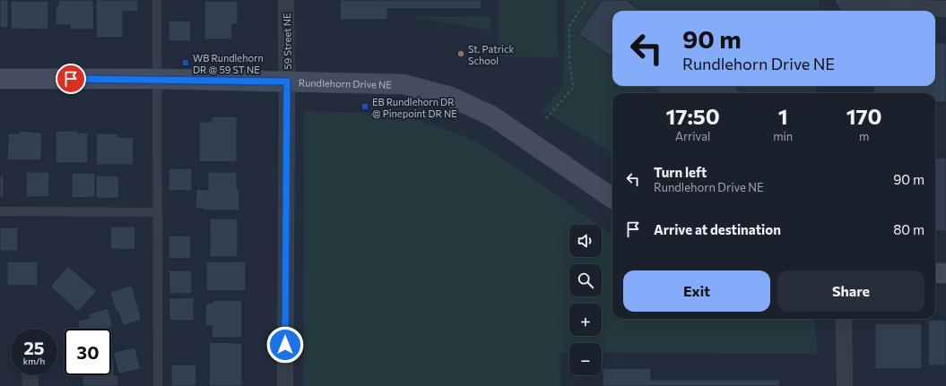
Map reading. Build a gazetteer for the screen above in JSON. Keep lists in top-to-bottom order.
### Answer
{
  "streets": {
    "street": ["59 Street NE", "Rundlehorn Drive NE"]
  },
  "crossings": [
    ["59 Street NE", "Rundlehorn Drive NE"]
  ],
  "places": {
    "other": ["St. Patrick School"],
    "transit": ["WB Rundlehorn DR @ 59 ST NE", "EB Rundlehorn DR @ Pinepoint DR NE"]
  },
  "page": {
    "turn": ["90 m", "Rundlehorn Drive NE"],
    "eta": [
      "17:50",
      "Arrival",
      "1",
      "min",
      "170",
      "m"
    ],
    "list": [
      {
        "name": "Turn left",
        "note": "Rundlehorn Drive NE",
        "value": "90 m"
      },
      {
        "name": "Arrive at destination",
        "value": "80 m"
      }
    ],
    "map_buttons": ["+", "−"],
    "buttons": ["Exit", "Share"],
    "speed": "25 km/h",
    "limit": "30"
  }
}
